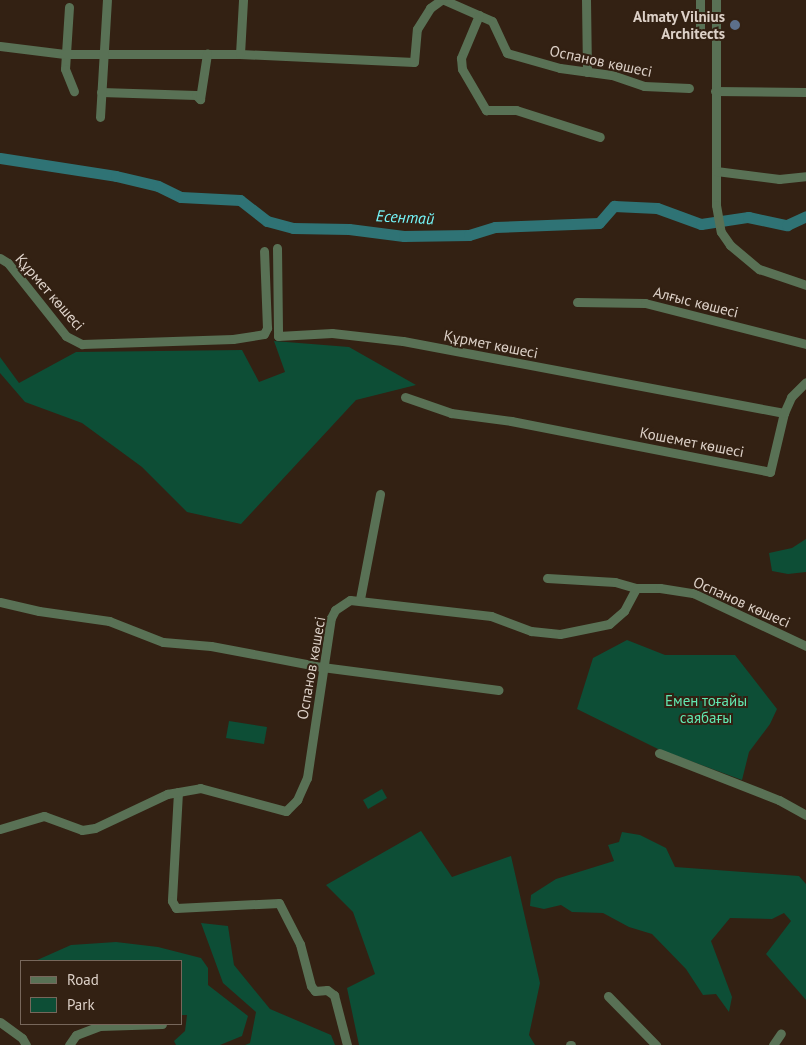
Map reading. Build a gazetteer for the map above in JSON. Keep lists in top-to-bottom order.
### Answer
{
  "streets": {
    "street": [
      "Оспанов көшесі",
      "Құрмет көшесі",
      "Алғыс көшесі",
      "Кошемет көшесі"
    ]
  },
  "crossings": [
    ["Құрмет көшесі", "Кошемет көшесі"]
  ],
  "water": ["Есентай"],
  "parks": ["Емен тоғайы саябағы"],
  "places": ["Almaty Vilnius Architects"],
  "legend": ["Road", "Park"]
}
